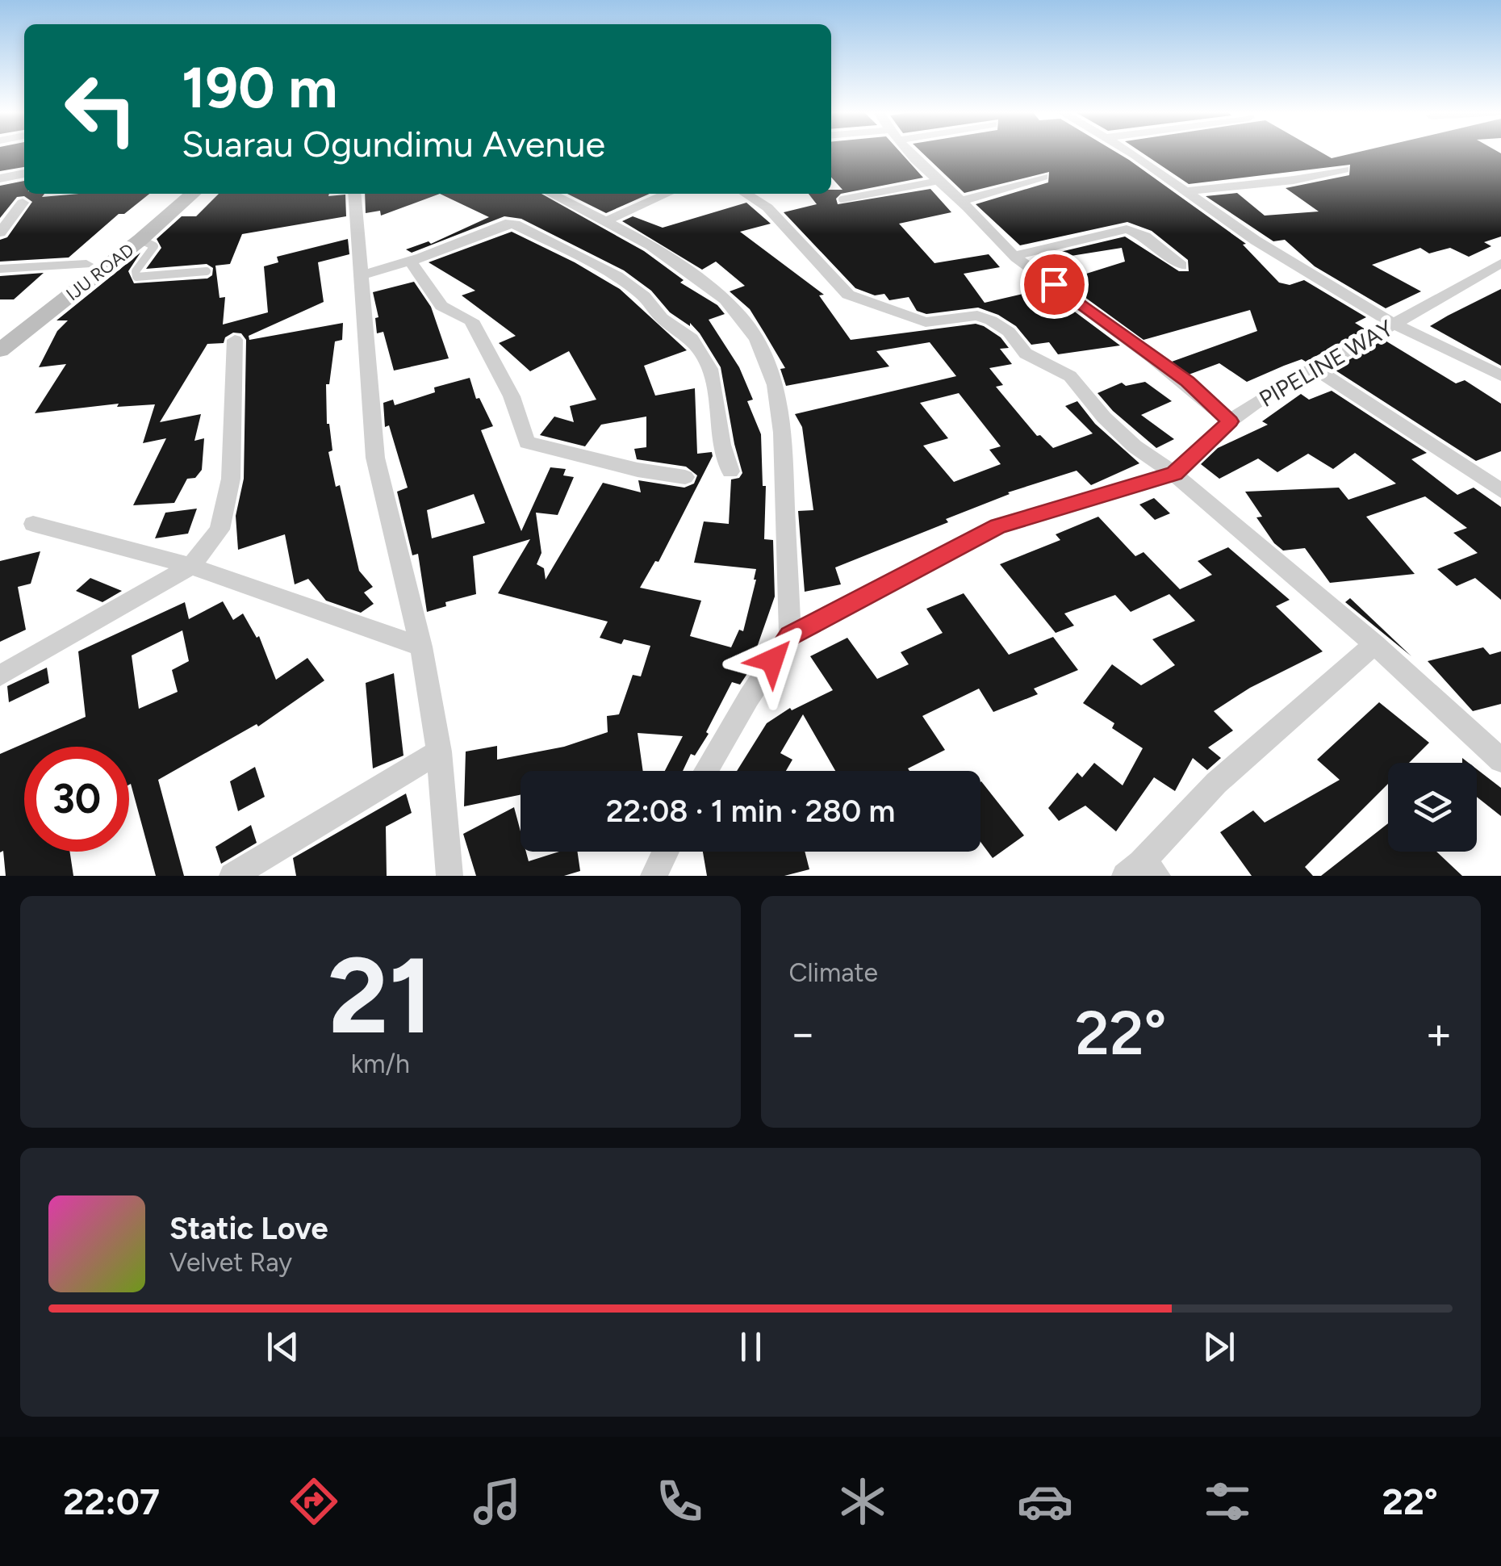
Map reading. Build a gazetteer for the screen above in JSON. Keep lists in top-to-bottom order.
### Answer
{
  "streets": {
    "main road": ["IJU ROAD"],
    "street": ["PIPELINE WAY"]
  },
  "page": {
    "turn": ["190 m", "Suarau Ogundimu Avenue"],
    "limit": "30",
    "trip": "22:08 · 1 min · 280 m",
    "tile": [
      ["21", "km/h"],
      "Climate"
    ],
    "heat": ["−", "22°", "+"],
    "song": ["Static Love", "Velvet Ray"],
    "tabs": ["22:07", "22°"]
  }
}
